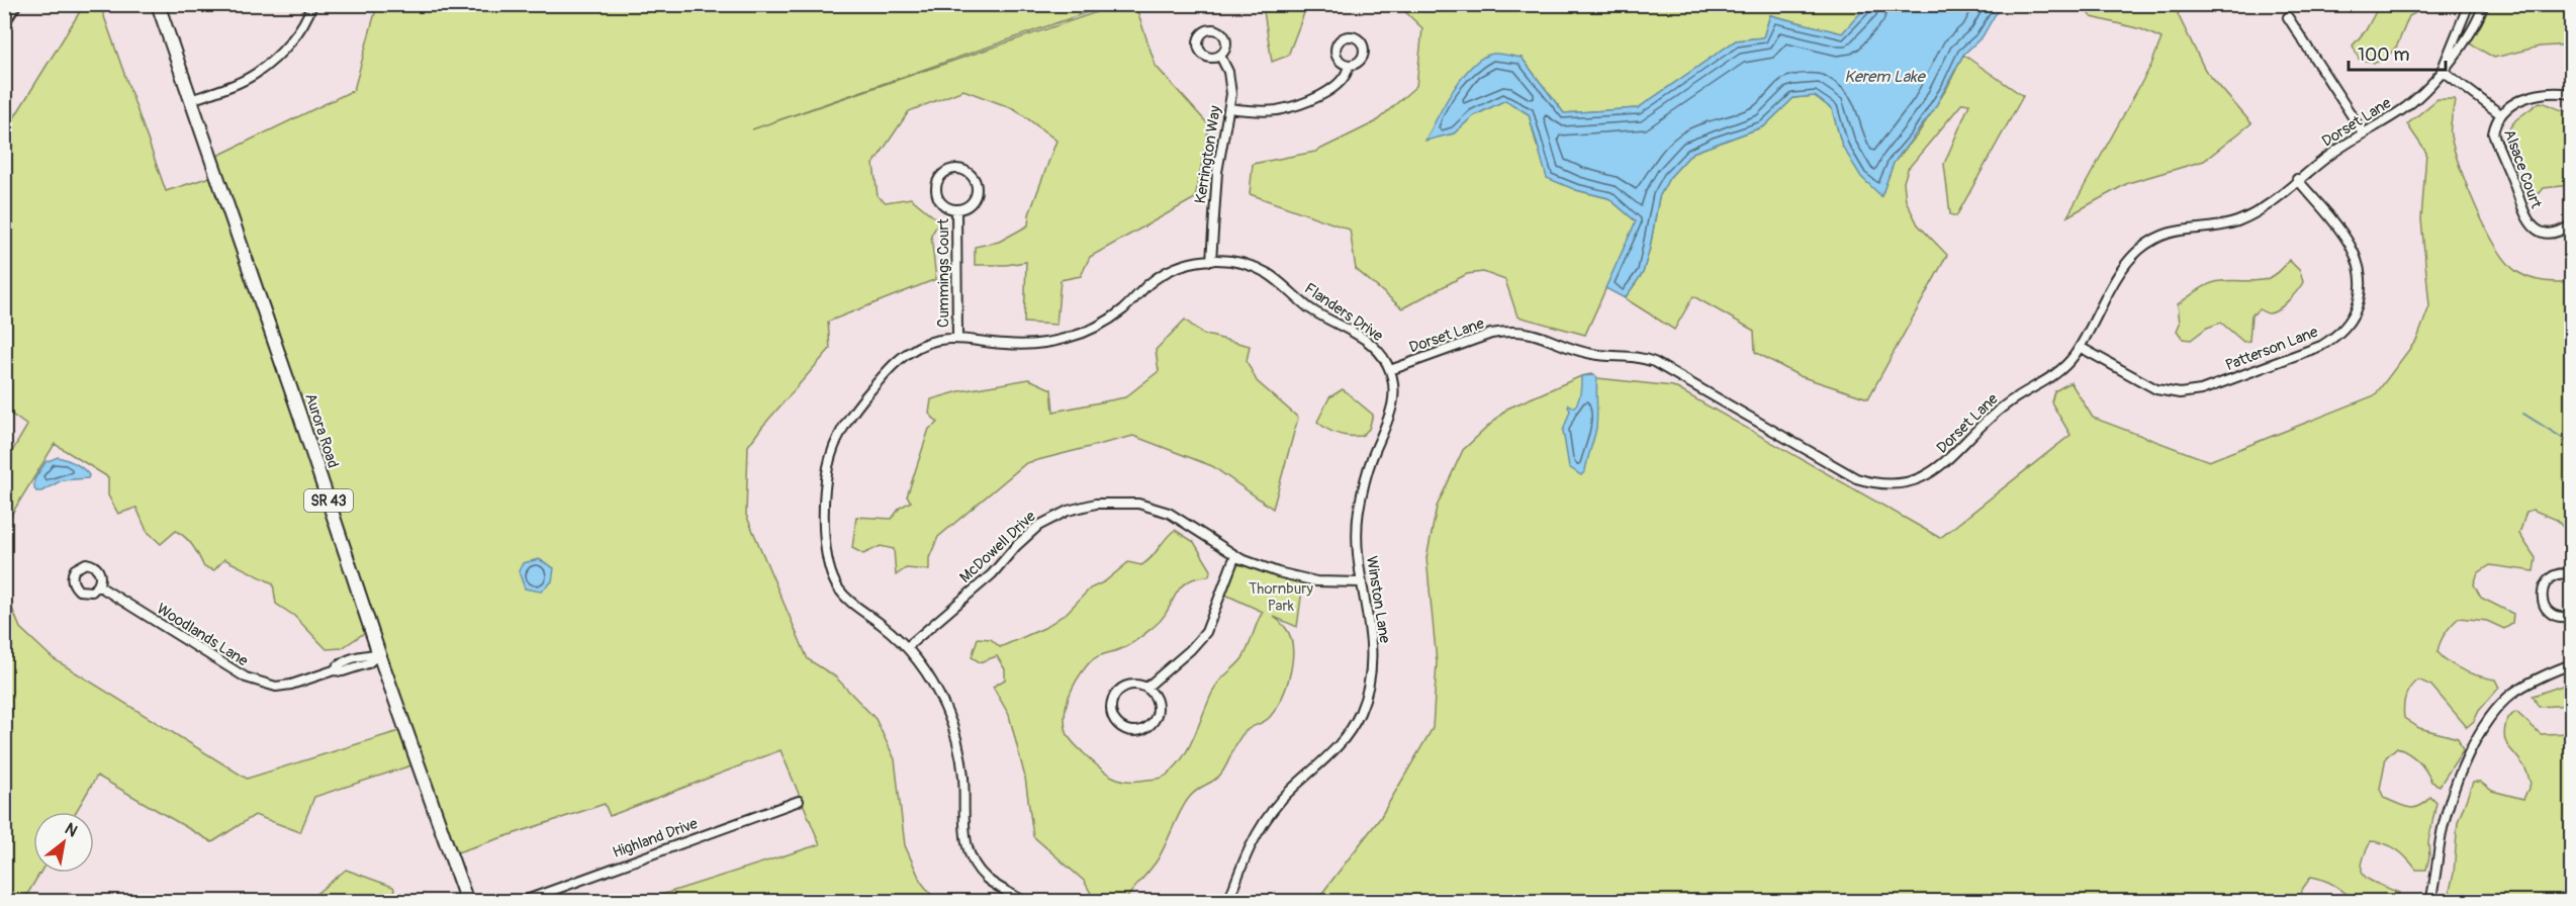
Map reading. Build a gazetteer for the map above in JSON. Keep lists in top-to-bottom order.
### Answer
{
  "streets": {
    "main road": ["Aurora Road", "SR 43"],
    "street": [
      "Dorset Lane",
      "Kerrington Way",
      "Alsace Court",
      "Cummings Court",
      "Flanders Drive",
      "Patterson Lane",
      "McDowell Drive",
      "Winston Lane",
      "Woodlands Lane",
      "Highland Drive"
    ]
  },
  "crossings": [
    ["Dorset Lane", "Alsace Court"],
    ["Dorset Lane", "Flanders Drive"],
    ["Dorset Lane", "Patterson Lane"],
    ["Dorset Lane", "Winston Lane"],
    ["Kerrington Way", "Flanders Drive"],
    ["Cummings Court", "Flanders Drive"],
    ["Flanders Drive", "McDowell Drive"],
    ["Flanders Drive", "Winston Lane"],
    ["Aurora Road", "Woodlands Lane"],
    ["McDowell Drive", "Winston Lane"]
  ],
  "water": ["Kerem Lake"],
  "parks": ["Thornbury Park"],
  "scale_bar": "100 m",
  "north": "top right"
}
